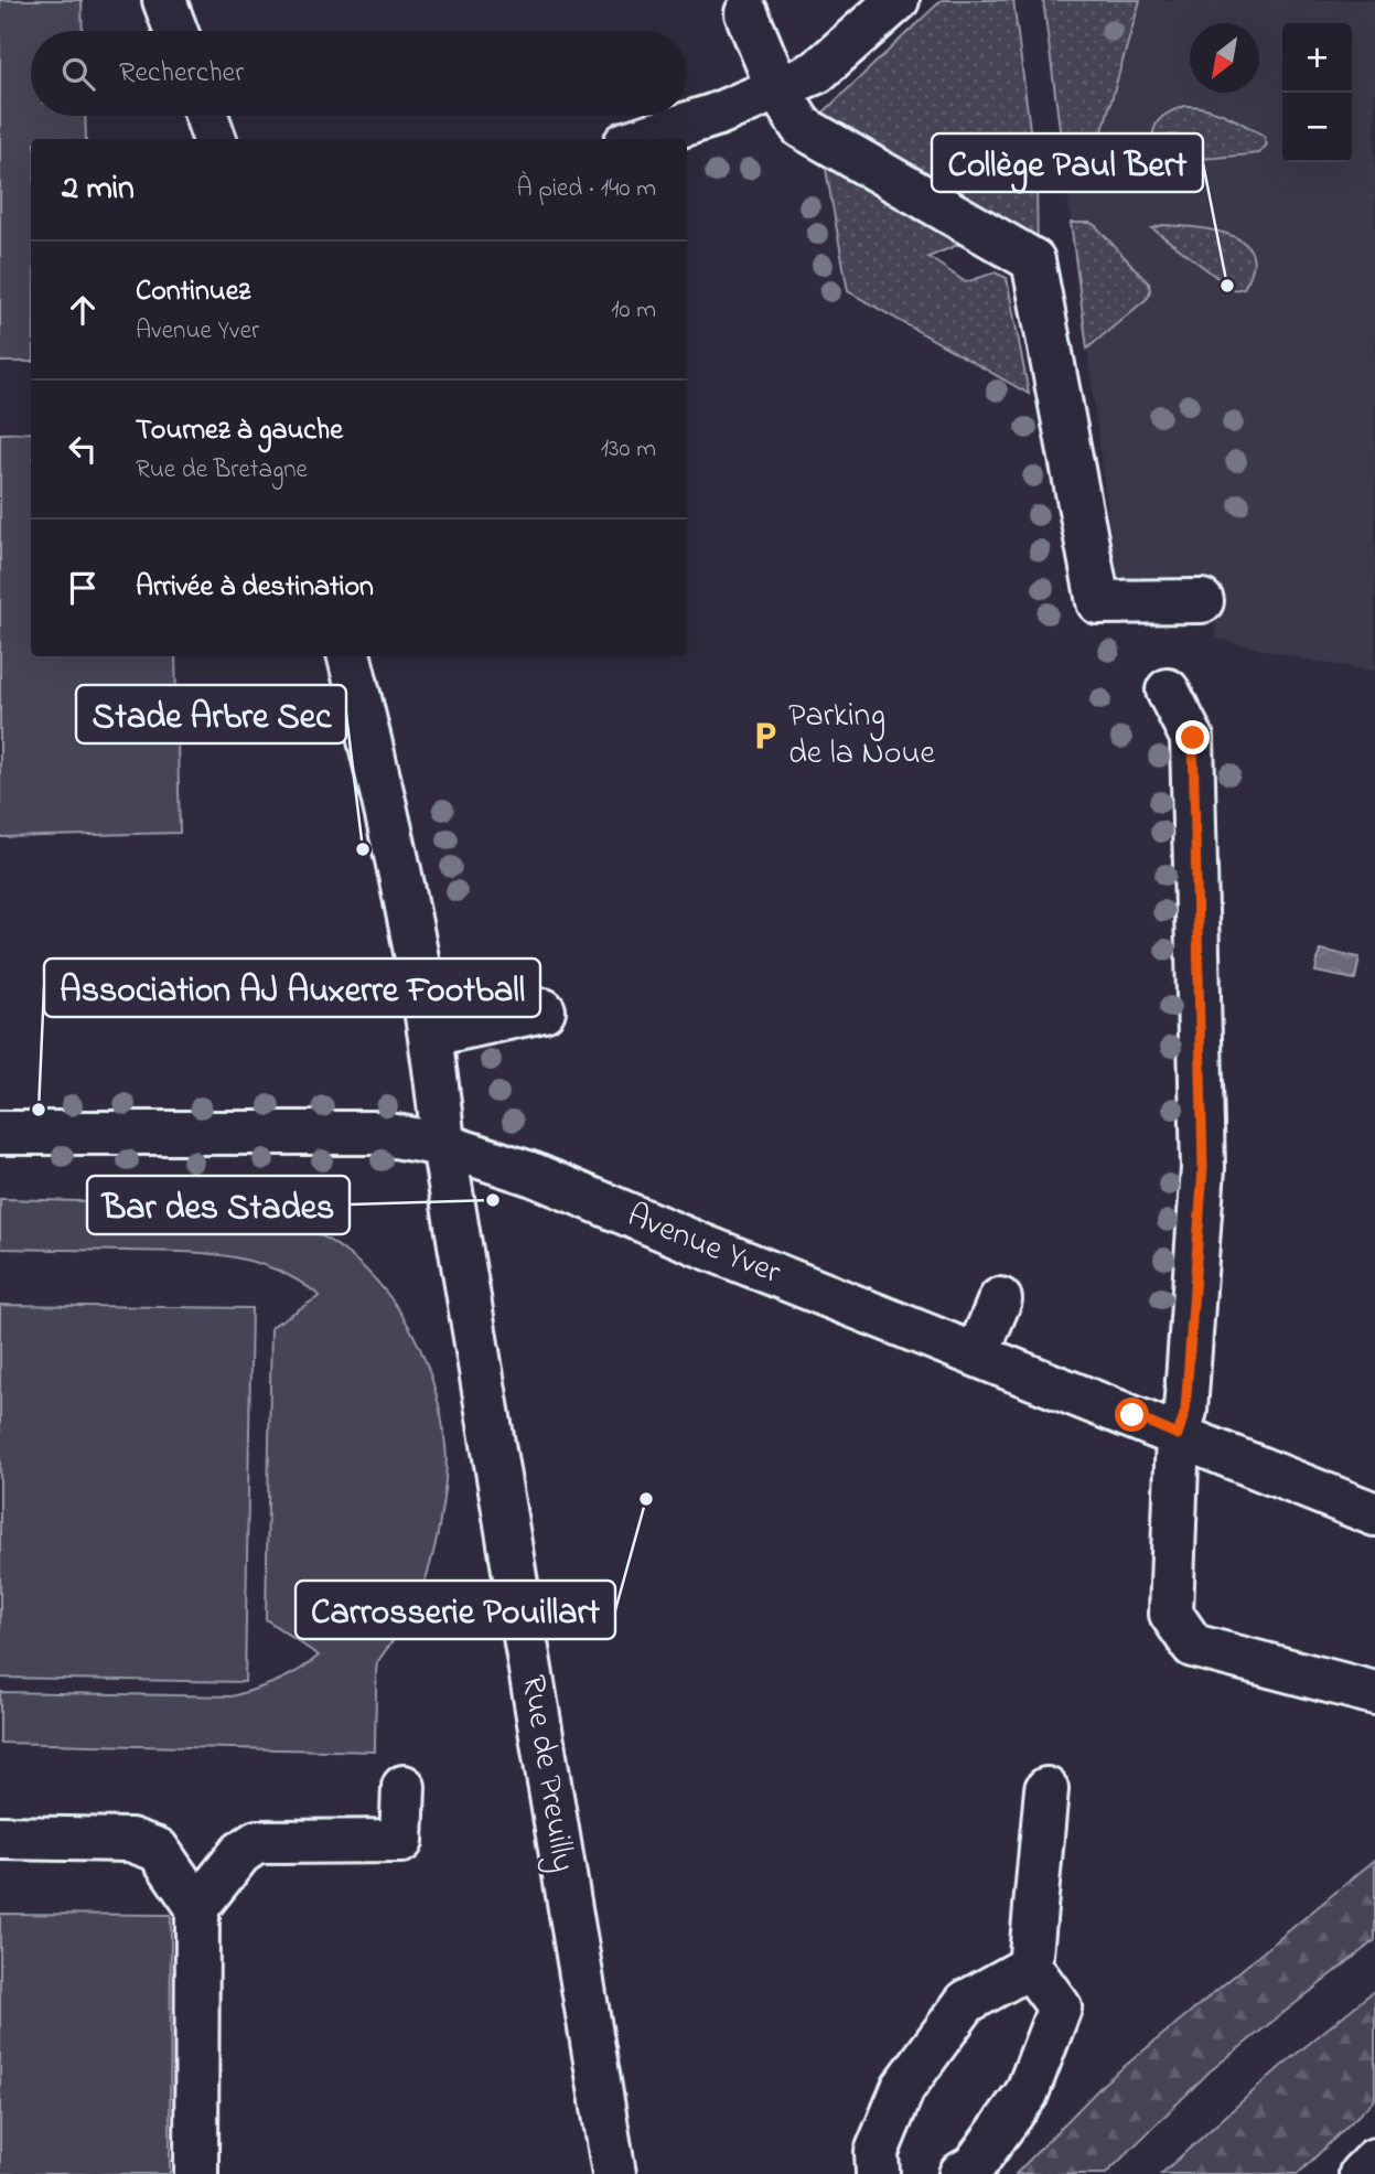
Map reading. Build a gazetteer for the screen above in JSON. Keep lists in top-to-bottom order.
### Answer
{
  "streets": {
    "street": ["Avenue Yver", "Rue de Preuilly"]
  },
  "crossings": [
    ["Avenue Yver", "Rue de Preuilly"]
  ],
  "places": {
    "other": [
      "Collège Paul Bert",
      "Stade Arbre Sec",
      "Association AJ Auxerre Football",
      "Bar des Stades",
      "Carrosserie Pouillart"
    ],
    "parking": ["Parking de la Noue"]
  },
  "north": "bottom left",
  "page": {
    "map_buttons": ["+", "−"],
    "search": "Rechercher",
    "heading": ["2 min", "À pied · 140 m"],
    "list": [
      ["Continuez", "Avenue Yver", "10 m"],
      ["Tournez à gauche", "Rue de Bretagne", "130 m"],
      "Arrivée à destination"
    ]
  }
}
